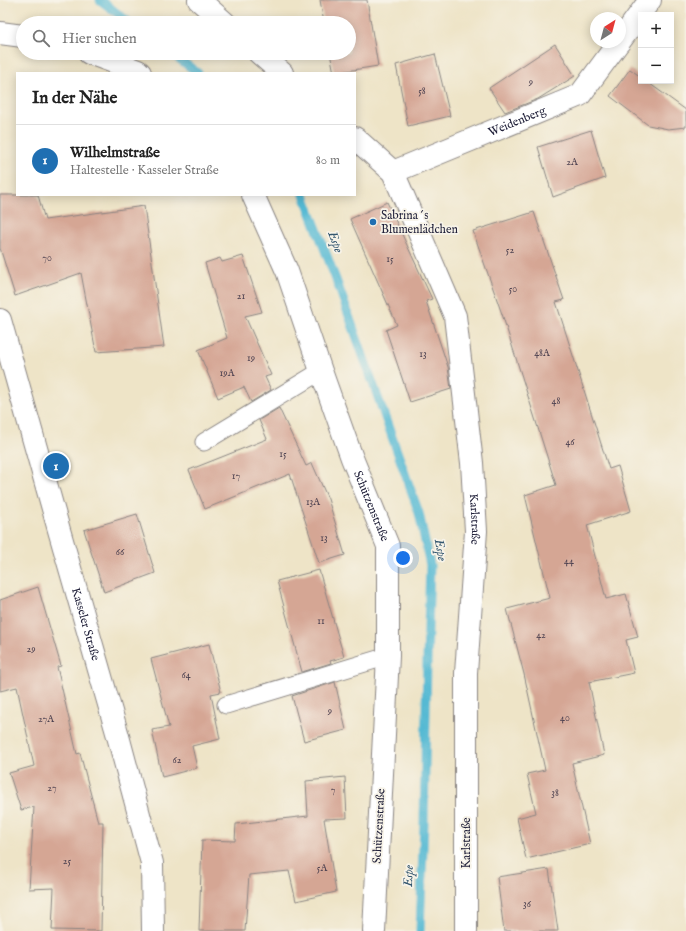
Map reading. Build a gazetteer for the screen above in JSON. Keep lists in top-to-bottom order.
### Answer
{
  "streets": {
    "street": [
      "Weidenberg",
      "Schützenstraße",
      "Karlstraße",
      "Kasseler Straße"
    ]
  },
  "crossings": [
    ["Weidenberg", "Karlstraße"]
  ],
  "water": ["Espe"],
  "places": ["Sabrina´s Blumenlädchen"],
  "house_numbers": [
    "9",
    "58",
    "2A",
    "52",
    "70",
    "15",
    "50",
    "21",
    "48A",
    "13",
    "19",
    "19A",
    "48",
    "46",
    "15",
    "17",
    "13A",
    "13",
    "66",
    "44",
    "11",
    "42",
    "29",
    "64",
    "9",
    "40",
    "27A",
    "62",
    "27",
    "7",
    "38",
    "25",
    "5A",
    "36"
  ],
  "north": "top right",
  "page": {
    "map_buttons": ["+", "−"],
    "search": "Hier suchen",
    "heading": "In der Nähe",
    "list": [
      {
        "mark": "1",
        "name": "Wilhelmstraße",
        "note": "Haltestelle · Kasseler Straße",
        "value": "80 m"
      }
    ],
    "pins": "1"
  }
}
